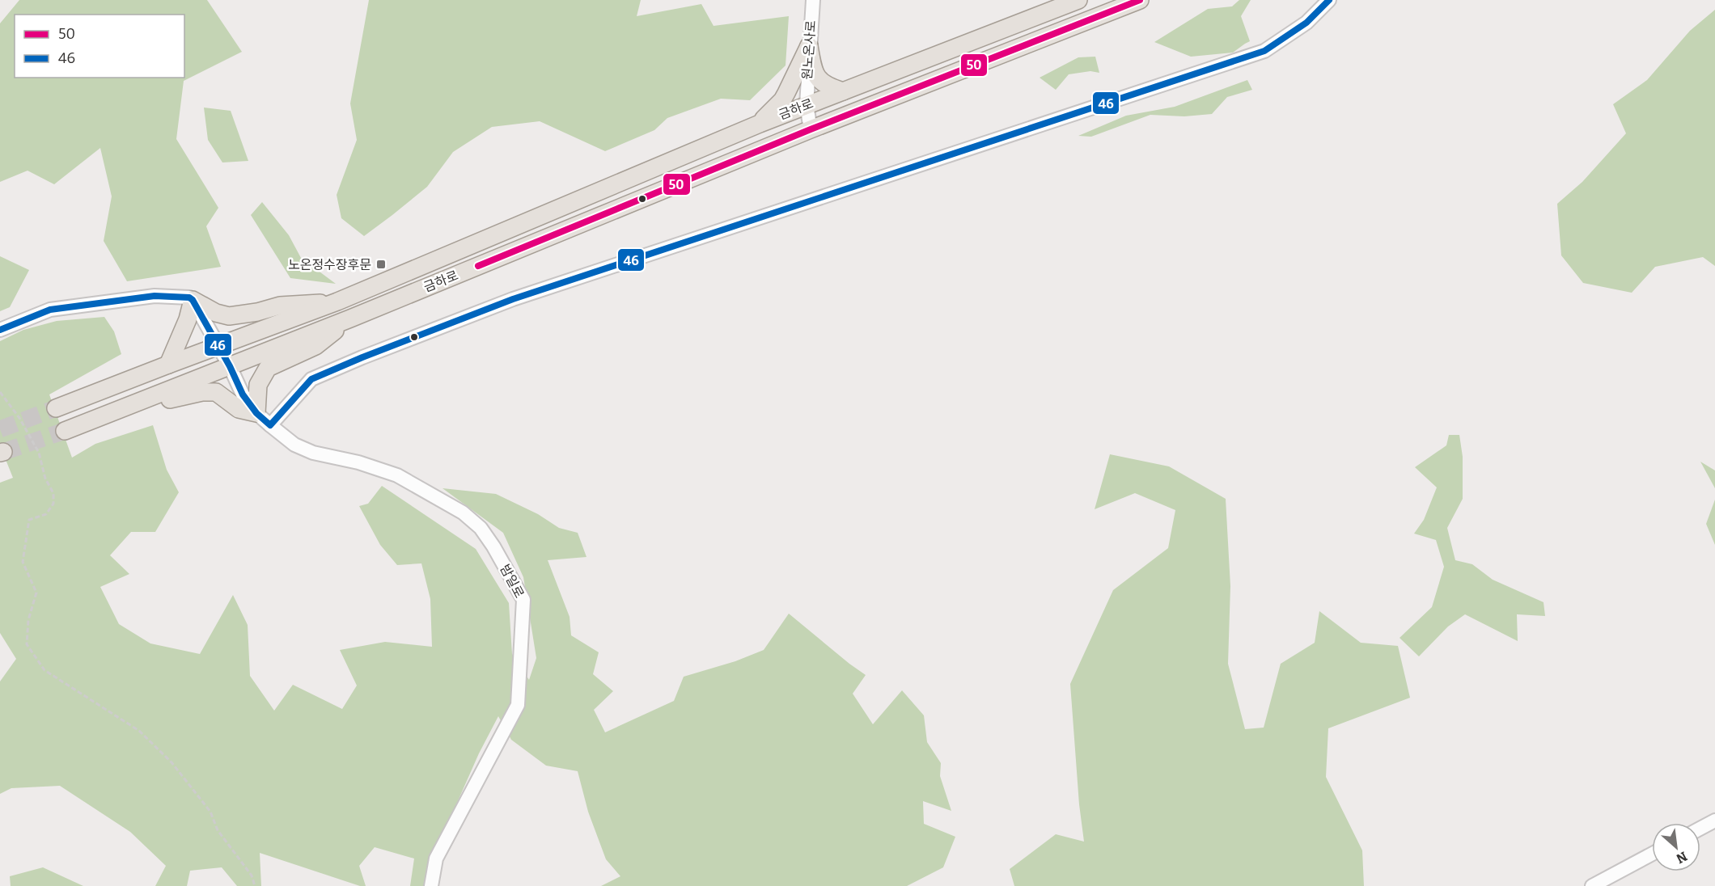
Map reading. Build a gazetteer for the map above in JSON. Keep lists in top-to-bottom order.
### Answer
{
  "streets": {
    "main road": ["금하로"],
    "street": ["원노온사로", "밤일로"]
  },
  "crossings": [
    ["원노온사로", "금하로"],
    ["금하로", "밤일로"]
  ],
  "places": {
    "transit": ["노온정수장후문"]
  },
  "lines": ["transit line 50", "transit line 46"],
  "legend": ["50", "46"],
  "north": "bottom right"
}
